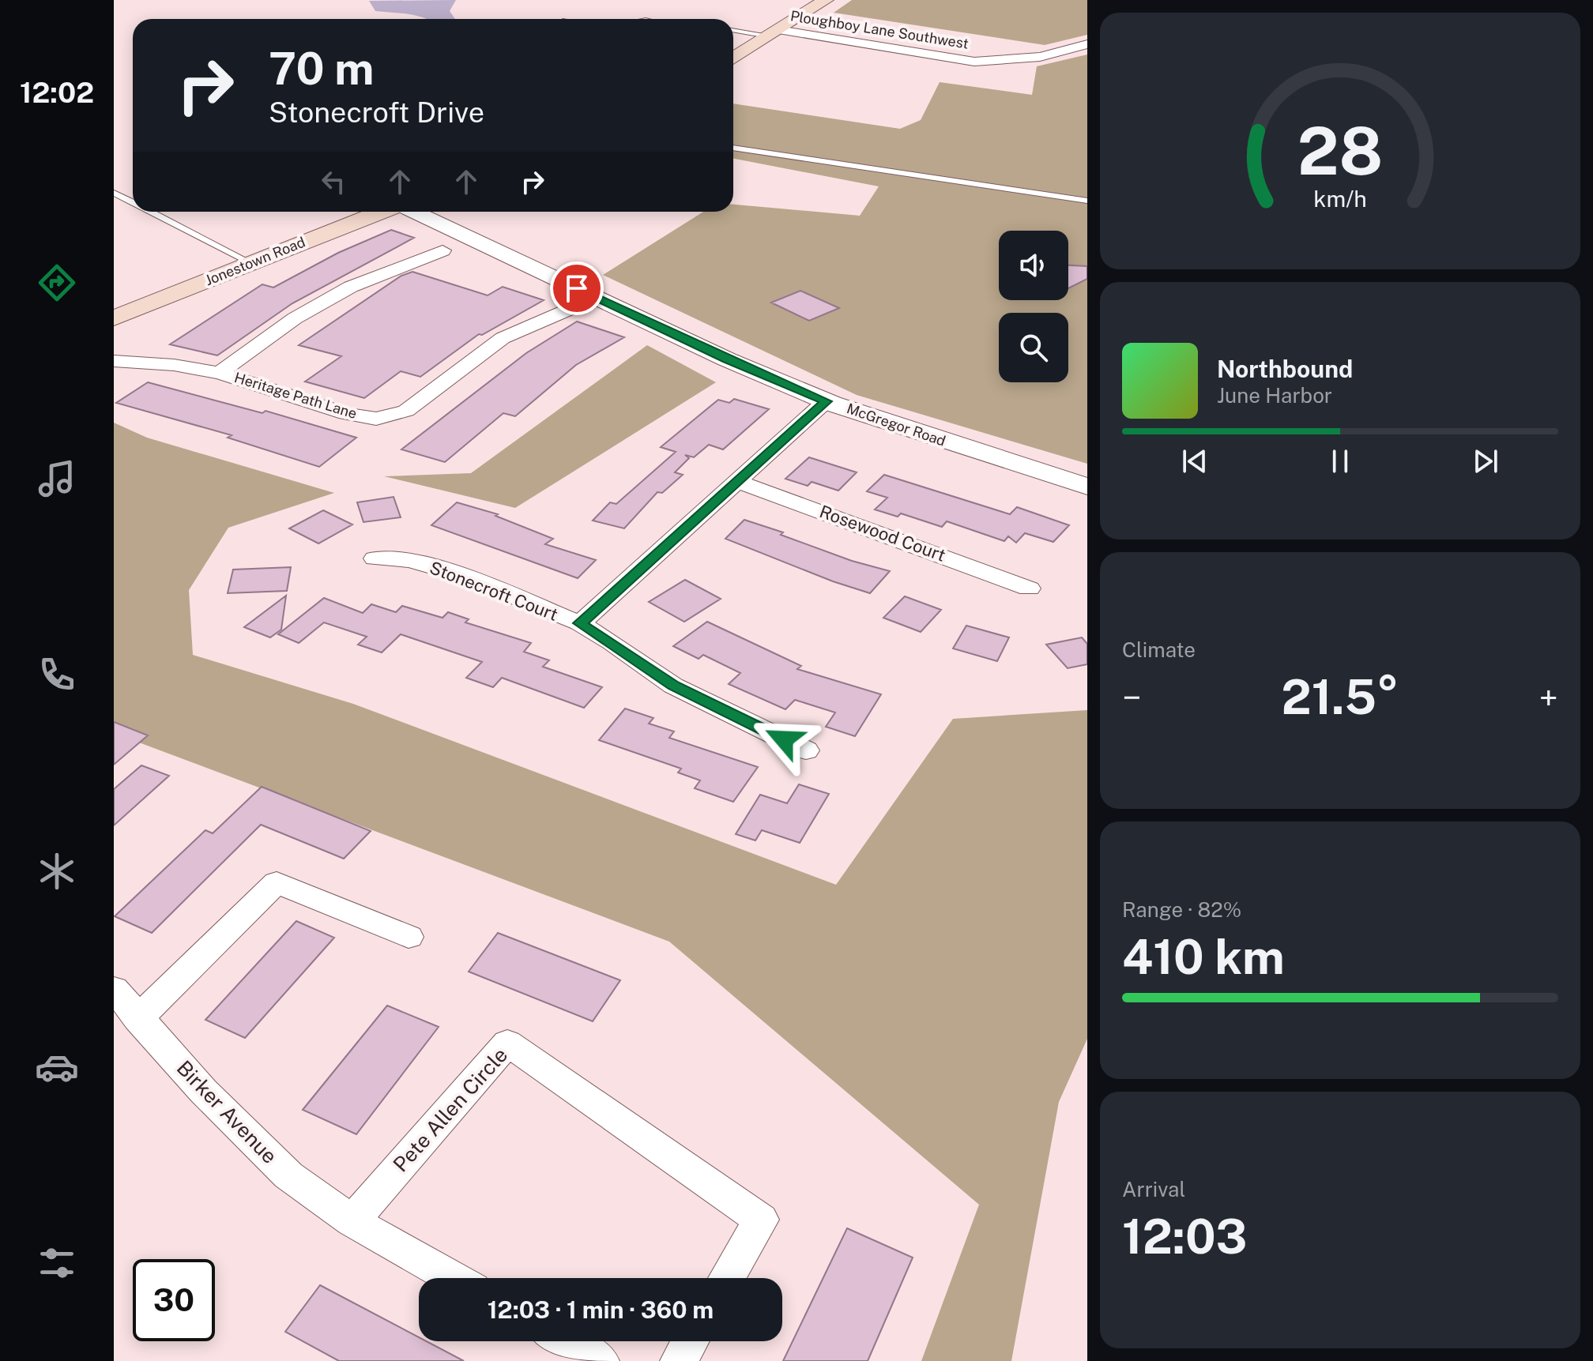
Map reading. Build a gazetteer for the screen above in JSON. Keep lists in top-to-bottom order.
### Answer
{
  "streets": {
    "main road": ["Jonestown Road"],
    "street": [
      "Ploughboy Lane Southwest",
      "Heritage Path Lane",
      "McGregor Road",
      "Rosewood Court",
      "Stonecroft Court",
      "Pete Allen Circle",
      "Birker Avenue"
    ]
  },
  "crossings": [
    ["Heritage Path Lane", "McGregor Road"],
    ["Pete Allen Circle", "Birker Avenue"]
  ],
  "page": {
    "tabs": "12:02",
    "turn": ["70 m", "Stonecroft Drive"],
    "song": ["Northbound", "June Harbor"],
    "tile": [
      "Climate",
      ["Range · 82%", "410 km"],
      ["Arrival", "12:03"]
    ],
    "heat": ["−", "21.5°", "+"],
    "limit": "30",
    "trip": "12:03 · 1 min · 360 m",
    "gauge": ["28", "km/h"]
  }
}
